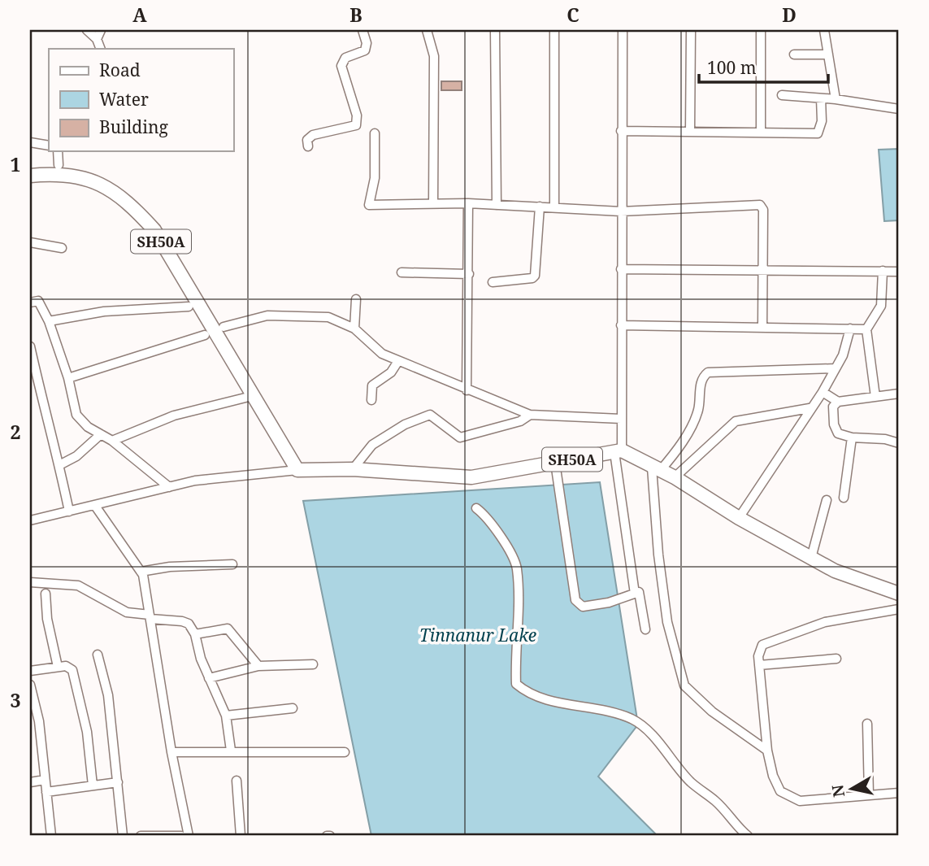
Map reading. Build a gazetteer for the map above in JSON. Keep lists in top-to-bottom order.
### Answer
{
  "streets": {
    "main road": ["SH50A"]
  },
  "water": ["Tinnanur Lake"],
  "legend": ["Road", "Water", "Building"],
  "scale_bar": "100 m",
  "north": "left",
  "grid": {
    "columns": [
      "A",
      "B",
      "C",
      "D"
    ],
    "rows": ["1", "2", "3"]
  }
}
